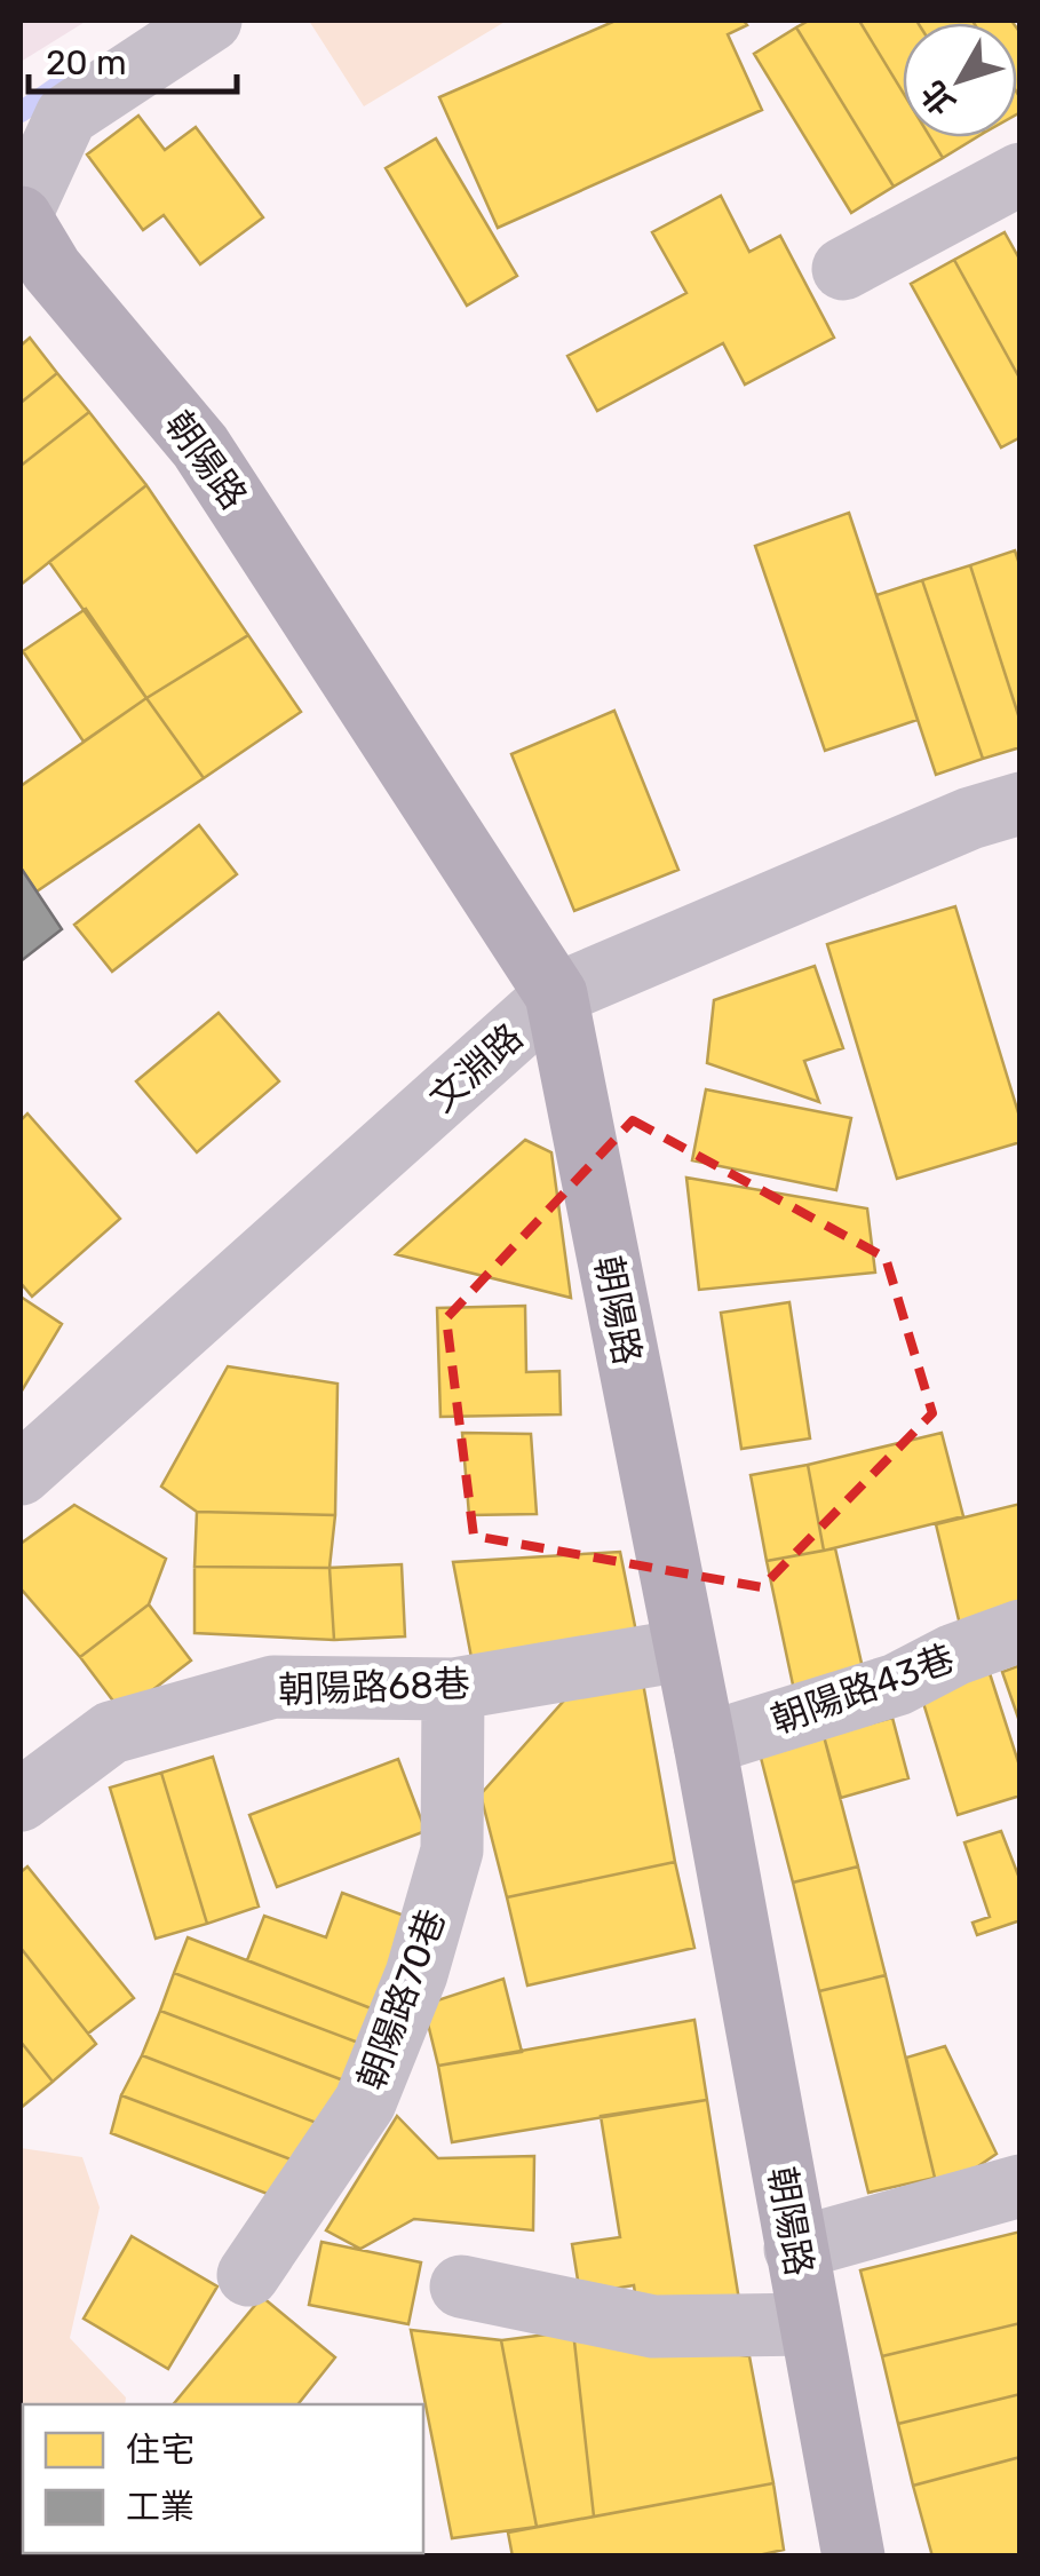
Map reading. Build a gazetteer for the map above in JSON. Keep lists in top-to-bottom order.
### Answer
{
  "streets": {
    "main road": ["朝陽路"],
    "street": [
      "文淵路",
      "朝陽路68巷",
      "朝陽路43巷",
      "朝陽路70巷"
    ]
  },
  "crossings": [
    ["朝陽路", "文淵路"],
    ["朝陽路", "朝陽路68巷"],
    ["朝陽路", "朝陽路43巷"],
    ["朝陽路68巷", "朝陽路70巷"]
  ],
  "legend": ["住宅", "工業"],
  "scale_bar": "20 m",
  "north": "bottom left"
}
